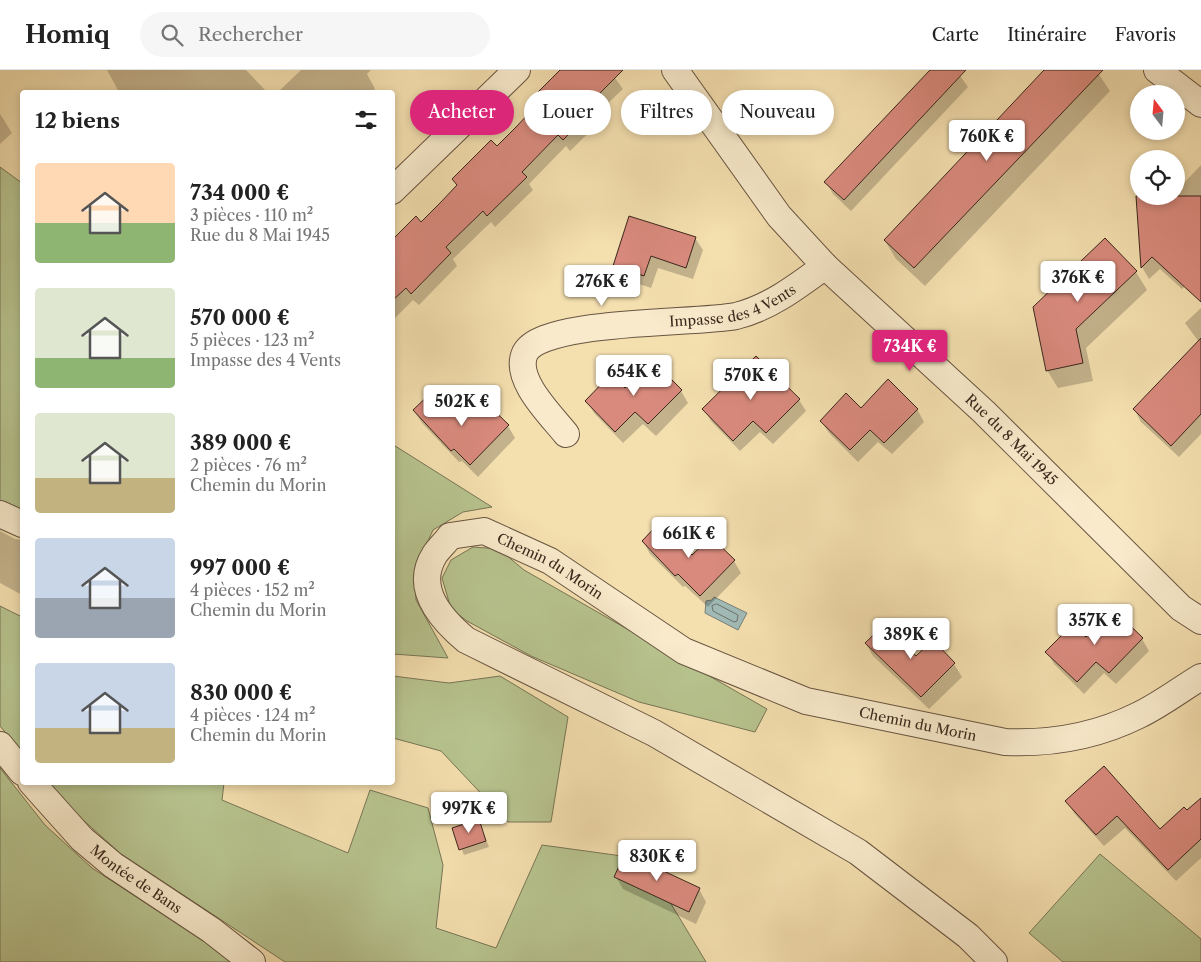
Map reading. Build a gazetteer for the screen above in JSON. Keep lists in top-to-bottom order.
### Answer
{
  "streets": {
    "street": [
      "Impasse des 4 Vents",
      "Rue du 8 Mai 1945",
      "Chemin du Morin",
      "Montée de Bans"
    ]
  },
  "crossings": [
    ["Impasse des 4 Vents", "Rue du 8 Mai 1945"]
  ],
  "north": "top",
  "page": {
    "header": "Homiq",
    "search": "Rechercher",
    "nav": ["Carte", "Itinéraire", "Favoris"],
    "chip": [
      "Acheter",
      "Louer",
      "Filtres",
      "Nouveau"
    ],
    "heading": "12 biens",
    "price": [
      "760K €",
      "376K €",
      "276K €",
      "734K €",
      "654K €",
      "570K €",
      "502K €",
      "661K €",
      "357K €",
      "389K €",
      "997K €",
      "830K €"
    ],
    "list": [
      {
        "name": "734 000 €",
        "note": "3 pièces · 110 m² · Rue du 8 Mai 1945"
      },
      {
        "name": "570 000 €",
        "note": "5 pièces · 123 m² · Impasse des 4 Vents"
      },
      {
        "name": "389 000 €",
        "note": "2 pièces · 76 m² · Chemin du Morin"
      },
      {
        "name": "997 000 €",
        "note": "4 pièces · 152 m² · Chemin du Morin"
      },
      {
        "name": "830 000 €",
        "note": "4 pièces · 124 m² · Chemin du Morin"
      }
    ]
  }
}
